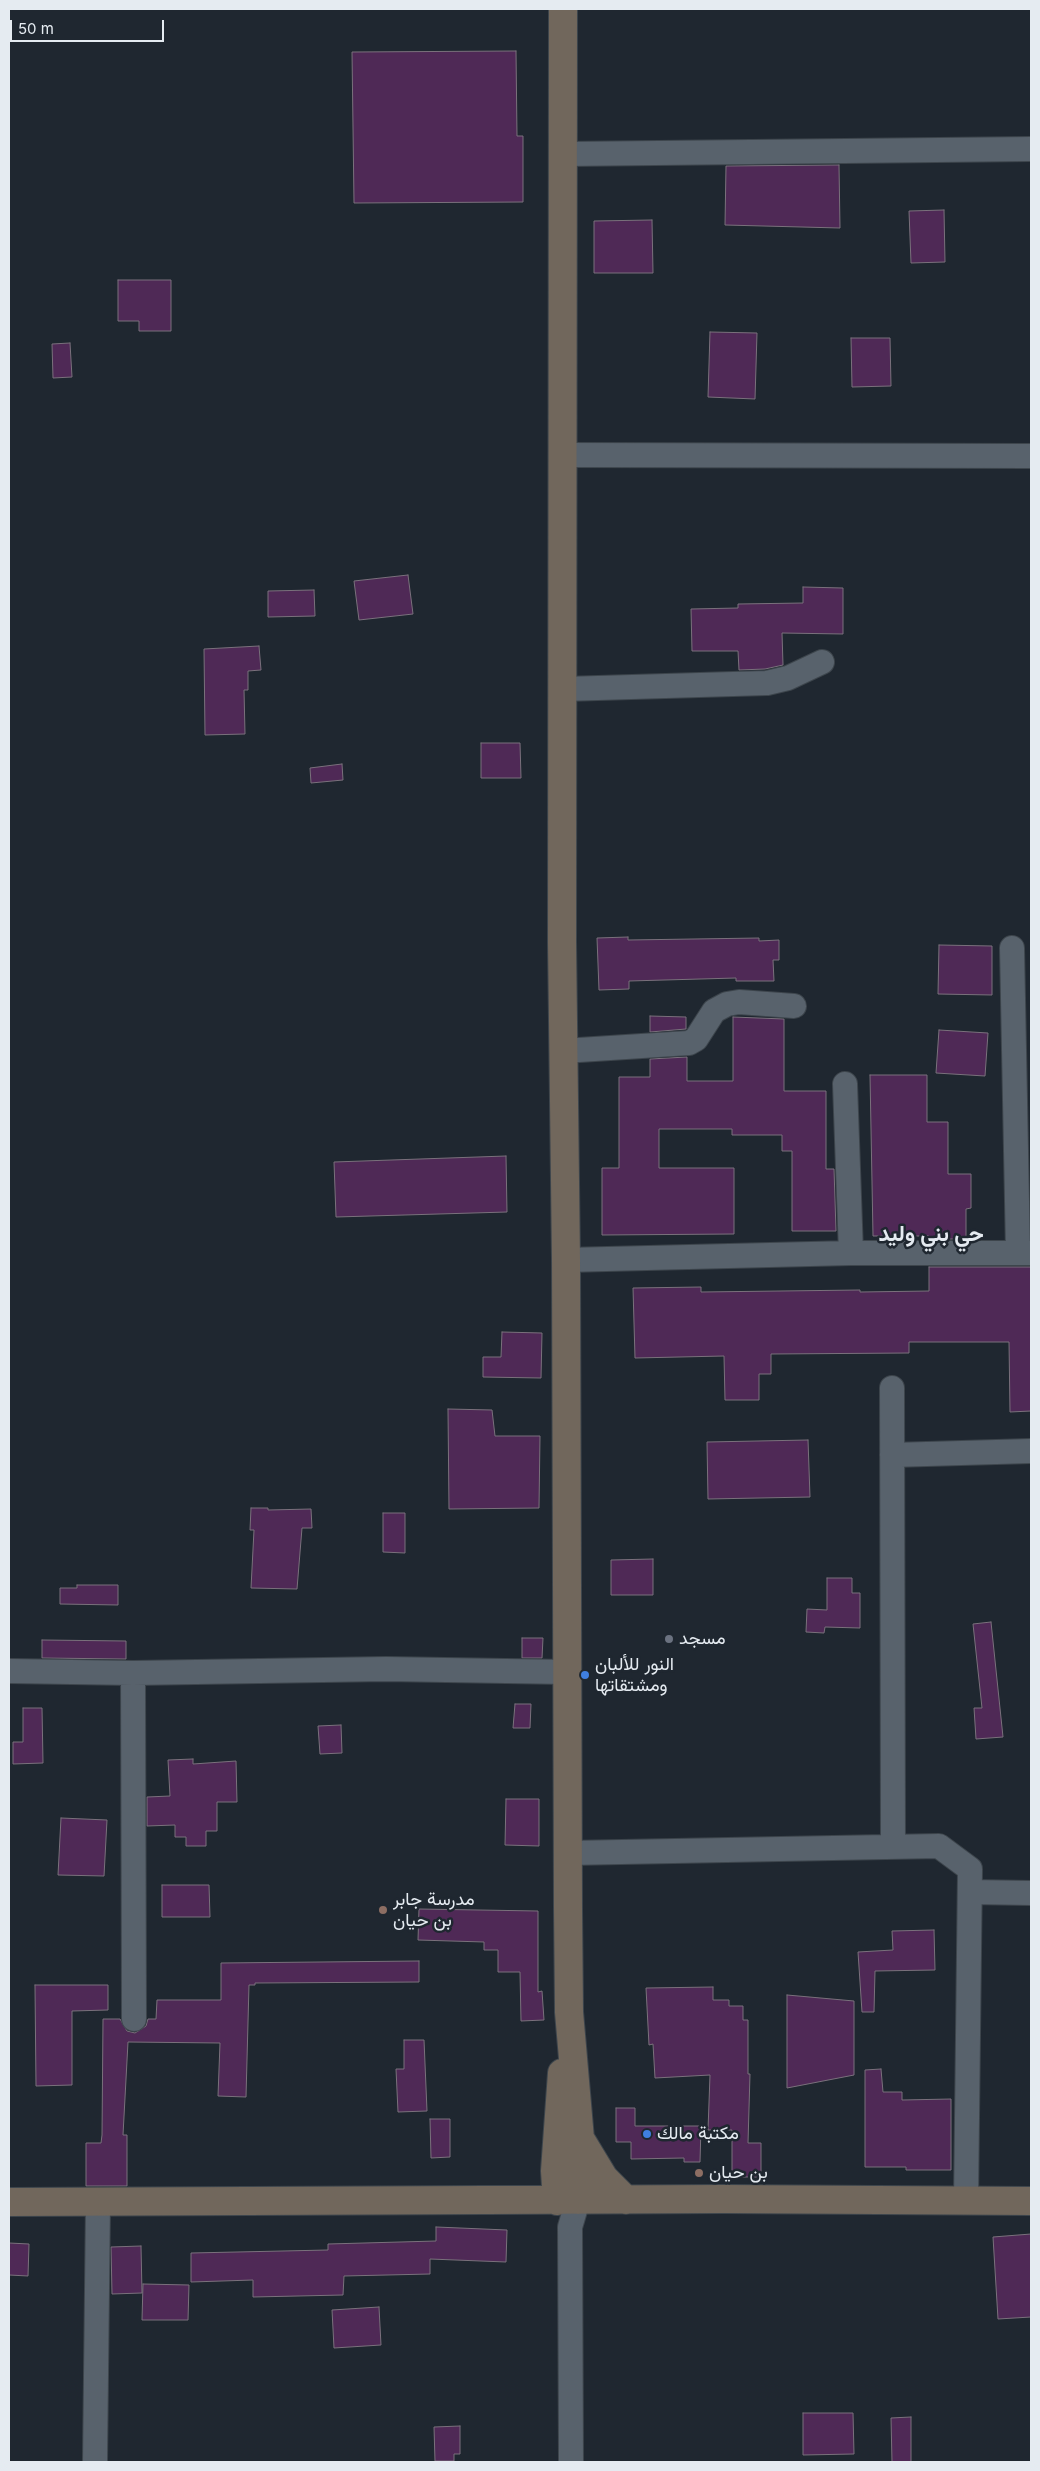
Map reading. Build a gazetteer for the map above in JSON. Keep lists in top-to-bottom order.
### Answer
{
  "districts": ["حي بني وليد"],
  "places": [
    "مسجد",
    "النور للألبان ومشتقاتها",
    "مدرسة جابر بن حيان",
    "مكتبة مالك",
    "بن حيان"
  ],
  "scale_bar": "50 m"
}
